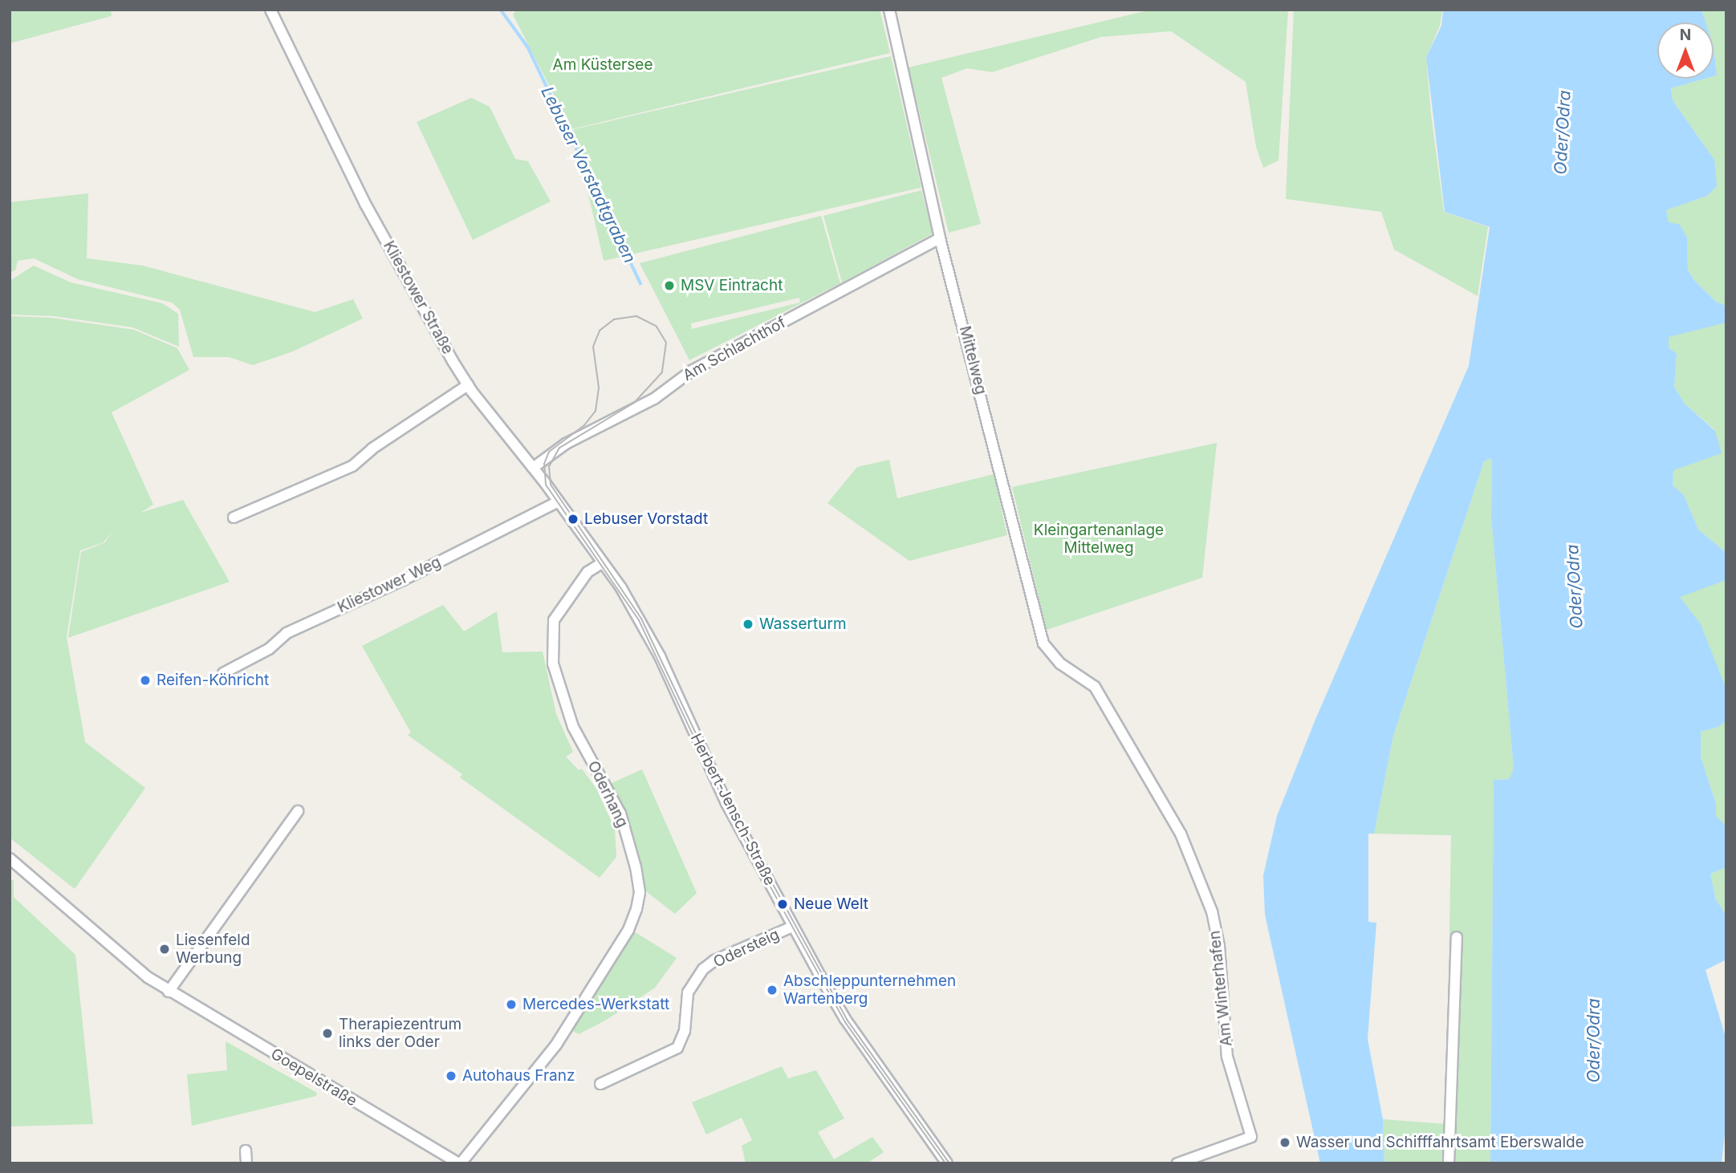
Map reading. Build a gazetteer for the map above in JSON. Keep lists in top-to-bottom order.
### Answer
{
  "streets": {
    "street": [
      "Kliestower Straße",
      "Am Schlachthof",
      "Mittelweg",
      "Kliestower Weg",
      "Oderhang",
      "Herbert-Jensch-Straße",
      "Odersteig",
      "Am Winterhafen",
      "Goepelstraße"
    ]
  },
  "crossings": [
    ["Kliestower Straße", "Am Schlachthof"],
    ["Kliestower Straße", "Kliestower Weg"],
    ["Kliestower Straße", "Oderhang"],
    ["Kliestower Straße", "Herbert-Jensch-Straße"],
    ["Am Schlachthof", "Mittelweg"],
    ["Mittelweg", "Am Winterhafen"],
    ["Oderhang", "Herbert-Jensch-Straße"],
    ["Oderhang", "Goepelstraße"],
    ["Herbert-Jensch-Straße", "Odersteig"]
  ],
  "water": ["Oder/Odra", "Lebuser Vorstadtgraben"],
  "parks": ["Am Küstersee", "Kleingartenanlage Mittelweg"],
  "places": [
    "MSV Eintracht",
    "Lebuser Vorstadt",
    "Wasserturm",
    "Reifen-Köhricht",
    "Neue Welt",
    "Liesenfeld Werbung",
    "Abschleppunternehmen Wartenberg",
    "Mercedes-Werkstatt",
    "Therapiezentrum links der Oder",
    "Autohaus Franz",
    "Wasser und Schifffahrtsamt Eberswalde"
  ],
  "north": "top"
}
